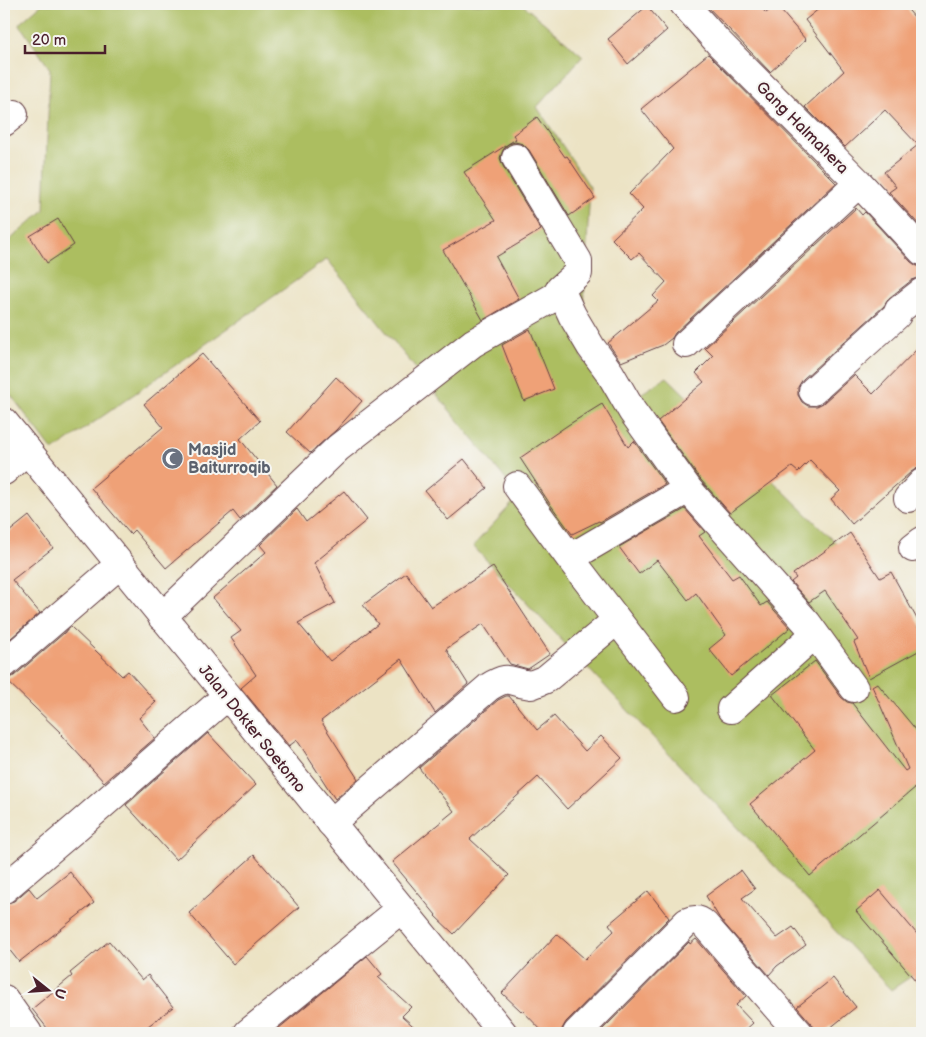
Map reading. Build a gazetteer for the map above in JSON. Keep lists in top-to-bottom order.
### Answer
{
  "streets": {
    "street": ["Gang Halmahera", "Jalan Dokter Soetomo"]
  },
  "places": {
    "mosque": ["Masjid Baiturroqib"]
  },
  "scale_bar": "20 m",
  "north": "right"
}
